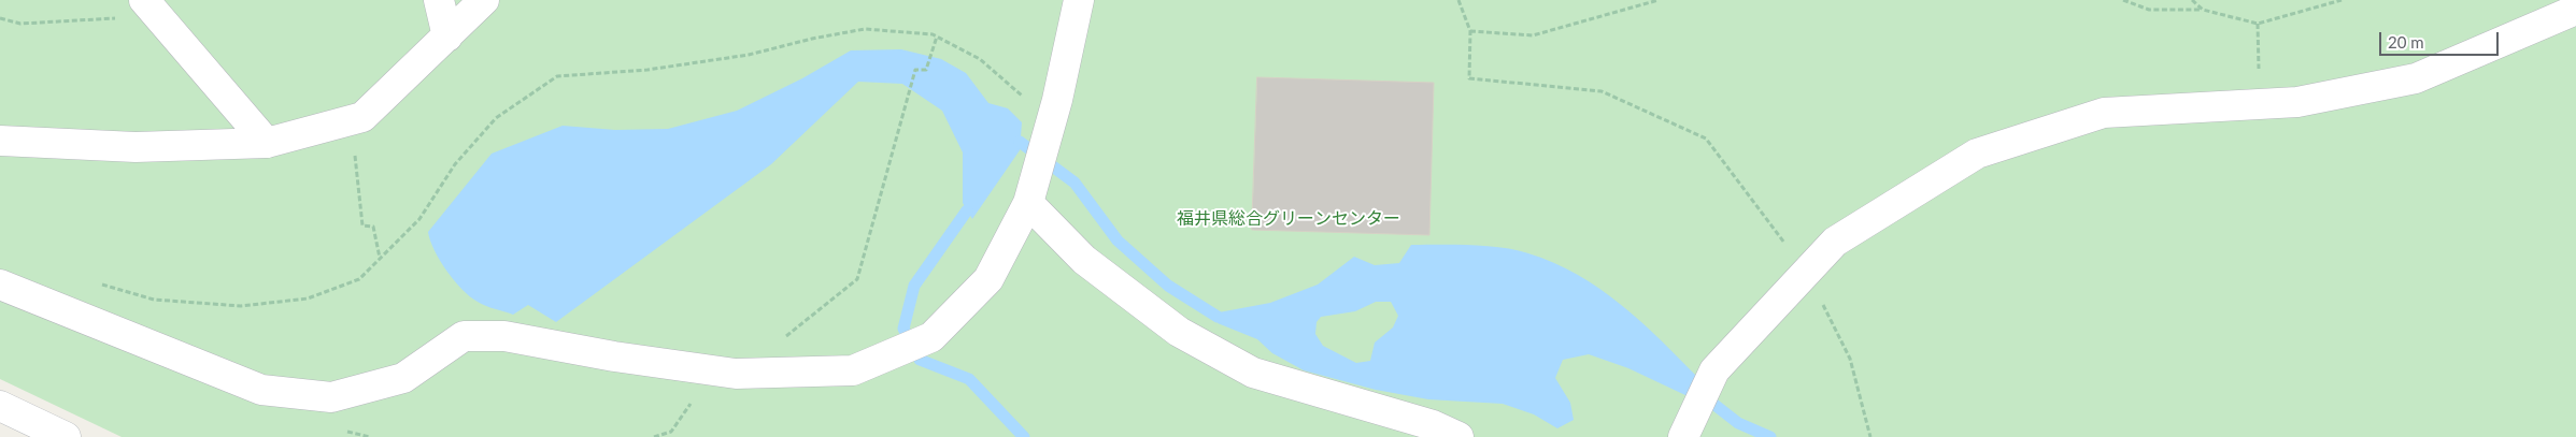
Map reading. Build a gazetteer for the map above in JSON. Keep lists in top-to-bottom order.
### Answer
{
  "parks": ["福井県総合グリーンセンター"],
  "scale_bar": "20 m"
}
